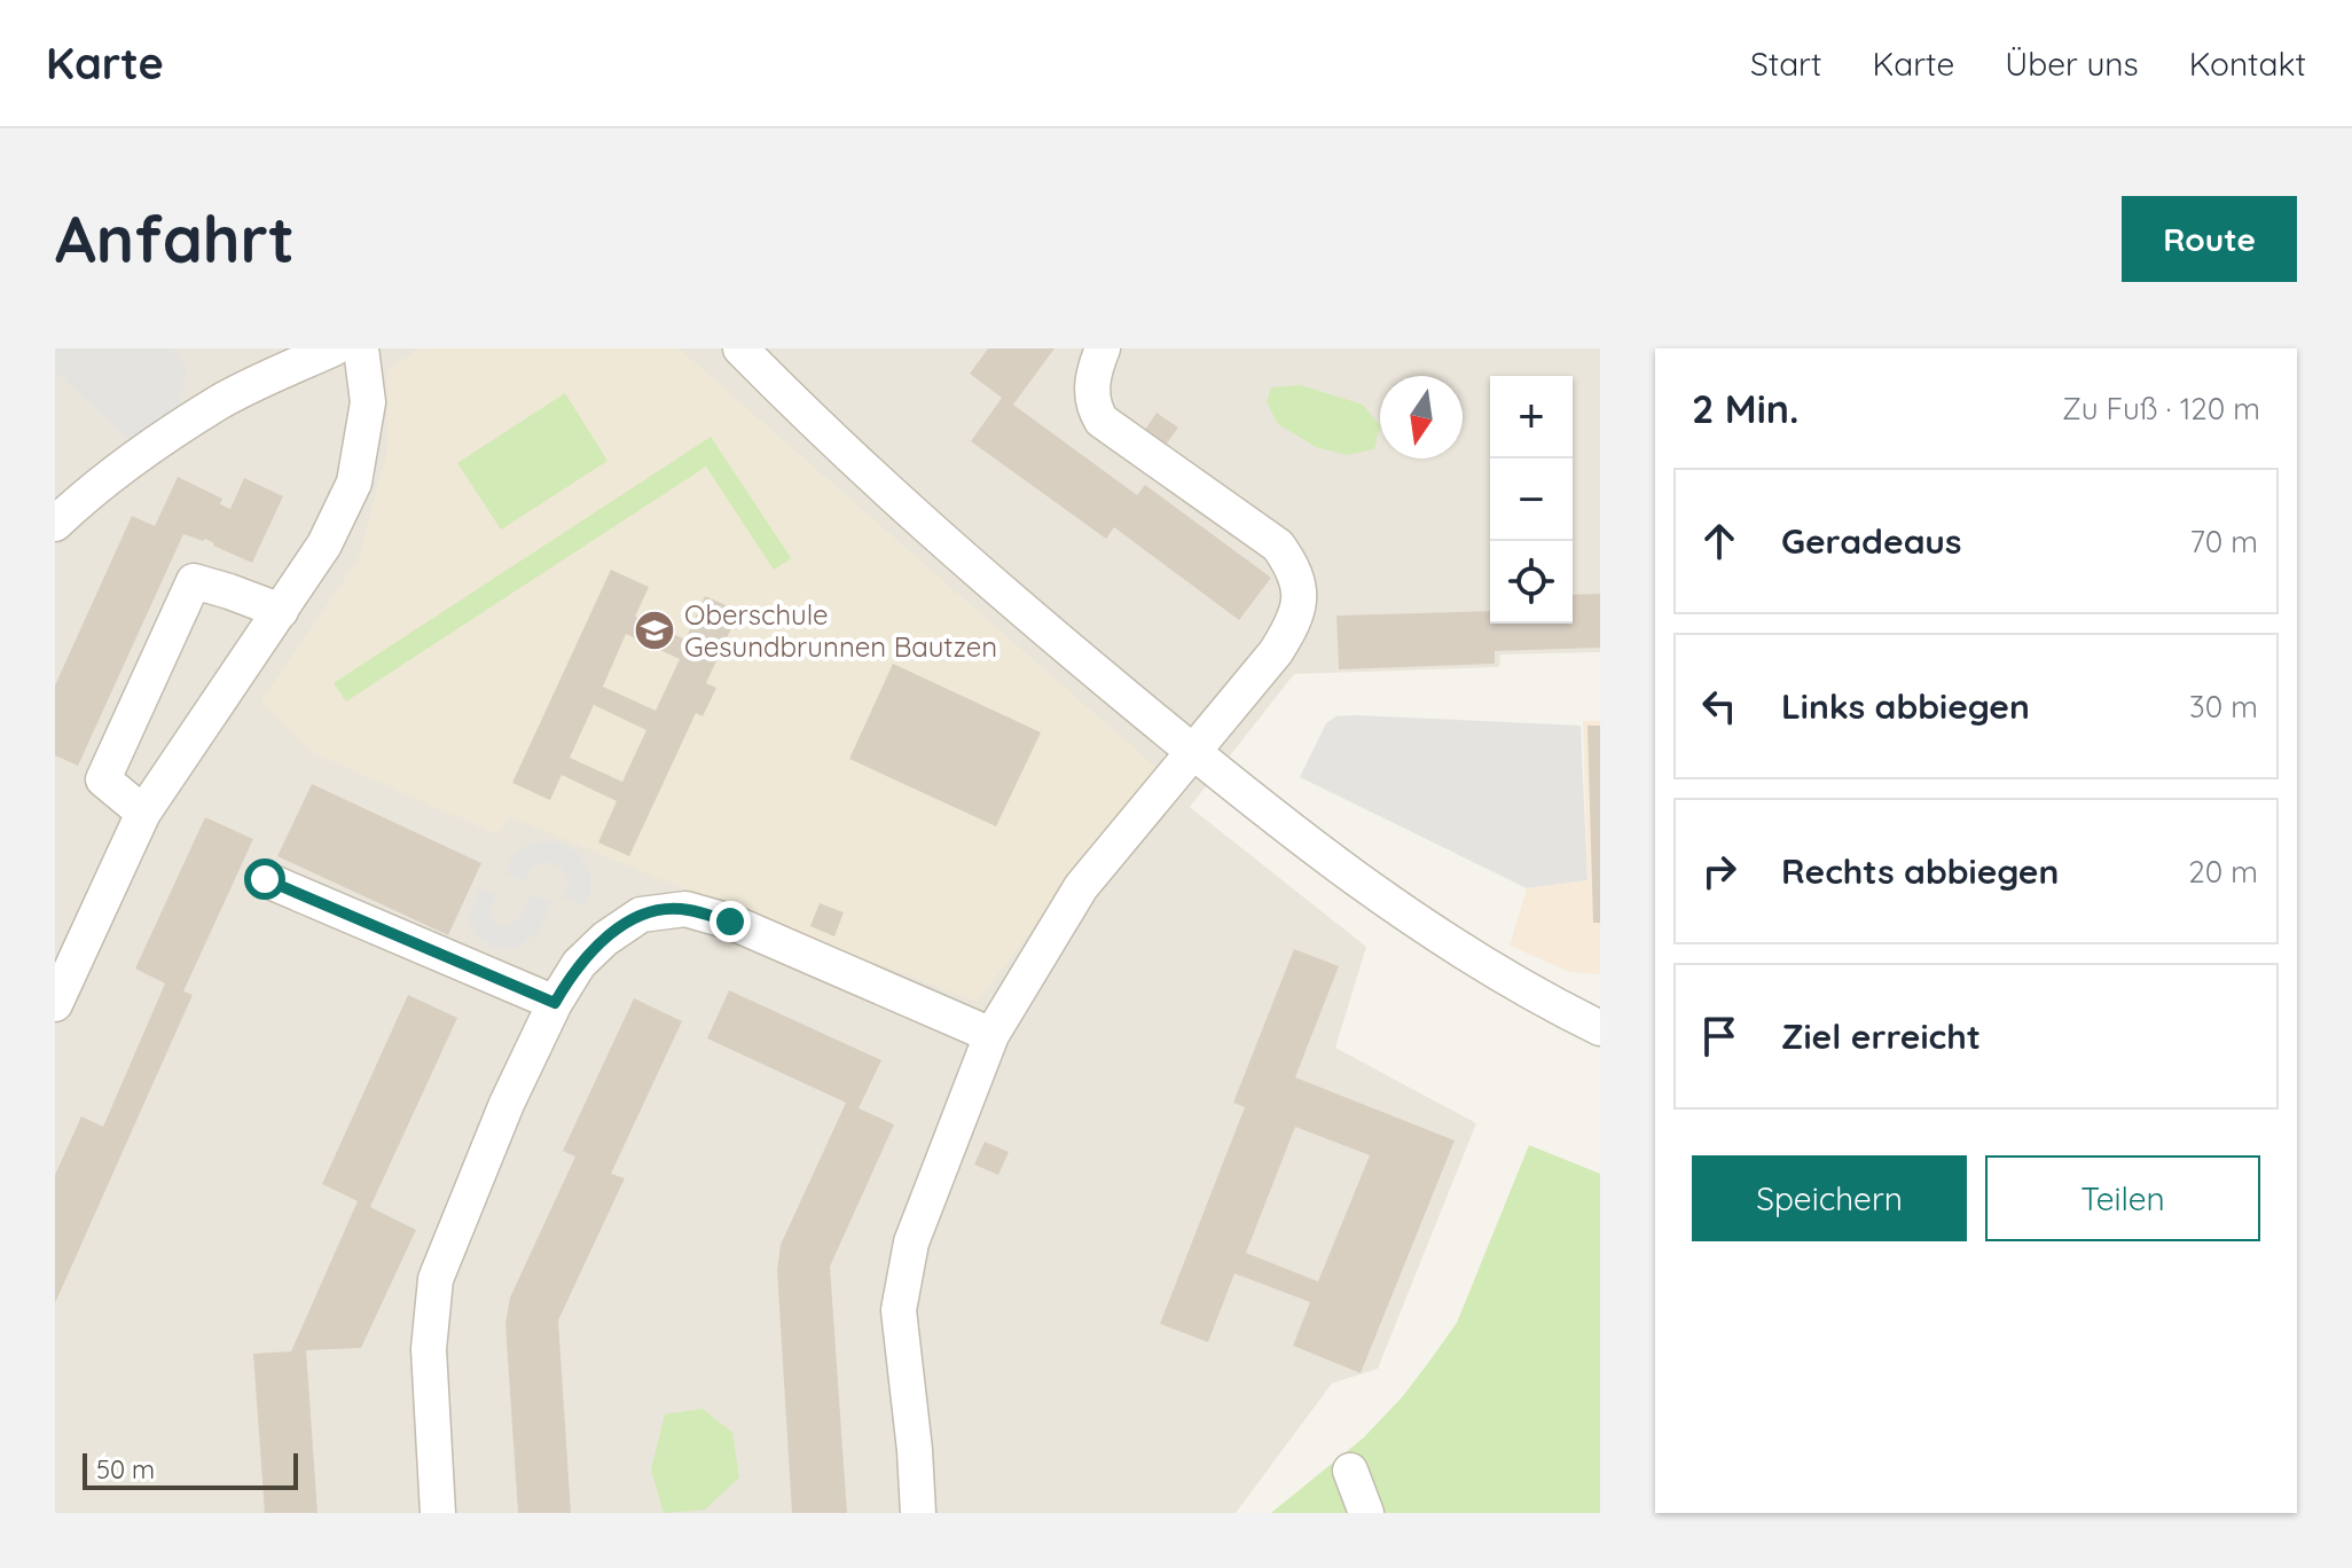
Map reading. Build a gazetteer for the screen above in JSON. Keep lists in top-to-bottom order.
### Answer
{
  "places": {
    "school or university": ["Oberschule Gesundbrunnen Bautzen"]
  },
  "scale_bar": "50 m",
  "north": "bottom",
  "page": {
    "header": "Karte",
    "nav": [
      "Start",
      "Karte",
      "Über uns",
      "Kontakt"
    ],
    "buttons": [
      "Route",
      ["Speichern", "Teilen"]
    ],
    "title": "Anfahrt",
    "heading": ["2 Min.", "Zu Fuß · 120 m"],
    "map_buttons": ["+", "−"],
    "list": [
      ["Geradeaus", "70 m"],
      ["Links abbiegen", "30 m"],
      ["Rechts abbiegen", "20 m"],
      "Ziel erreicht"
    ],
    "scale": "50 m"
  }
}
